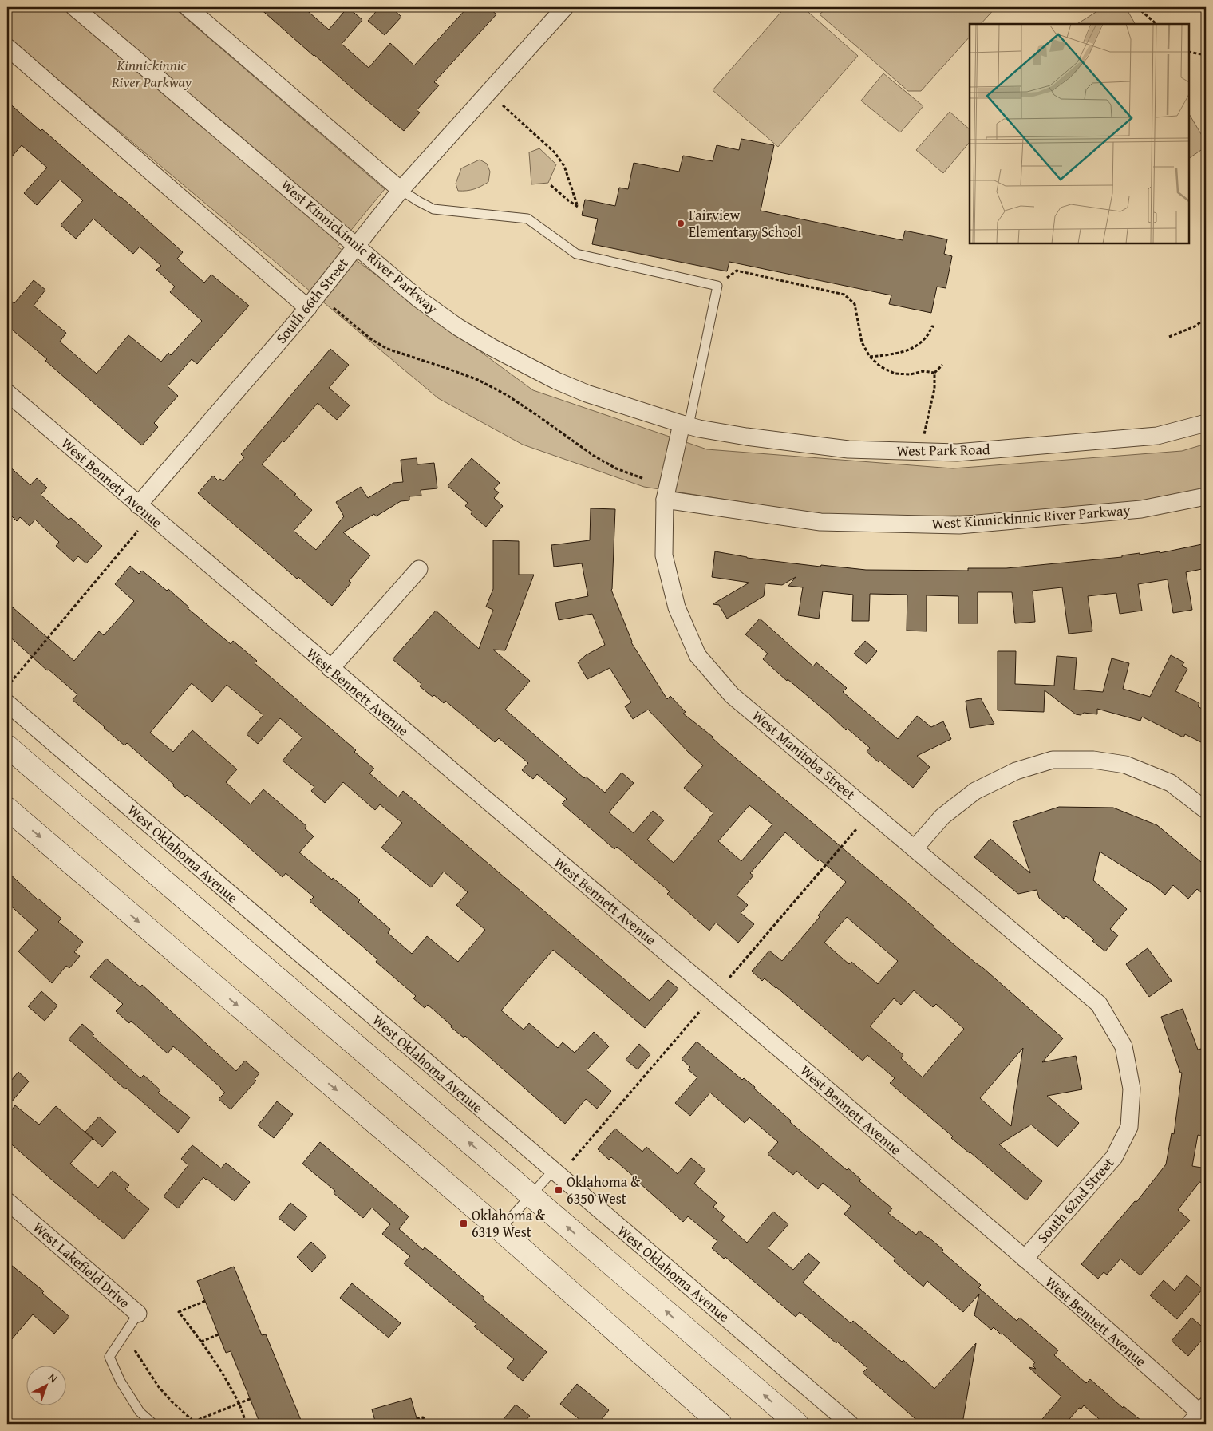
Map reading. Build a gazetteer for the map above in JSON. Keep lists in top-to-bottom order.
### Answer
{
  "streets": {
    "street": [
      "West Kinnickinnic River Parkway",
      "South 66th Street",
      "West Park Road",
      "West Bennett Avenue",
      "West Manitoba Street",
      "West Oklahoma Avenue",
      "South 62nd Street",
      "West Lakefield Drive"
    ]
  },
  "crossings": [
    ["West Kinnickinnic River Parkway", "South 66th Street"],
    ["West Kinnickinnic River Parkway", "West Park Road"],
    ["West Kinnickinnic River Parkway", "West Manitoba Street"],
    ["South 66th Street", "West Bennett Avenue"],
    ["West Park Road", "West Manitoba Street"],
    ["West Bennett Avenue", "South 62nd Street"],
    ["West Manitoba Street", "South 62nd Street"]
  ],
  "parks": ["Kinnickinnic River Parkway"],
  "places": {
    "other": ["Fairview Elementary School"],
    "transit": ["Oklahoma & 6350 West", "Oklahoma & 6319 West"]
  },
  "north": "top right"
}
